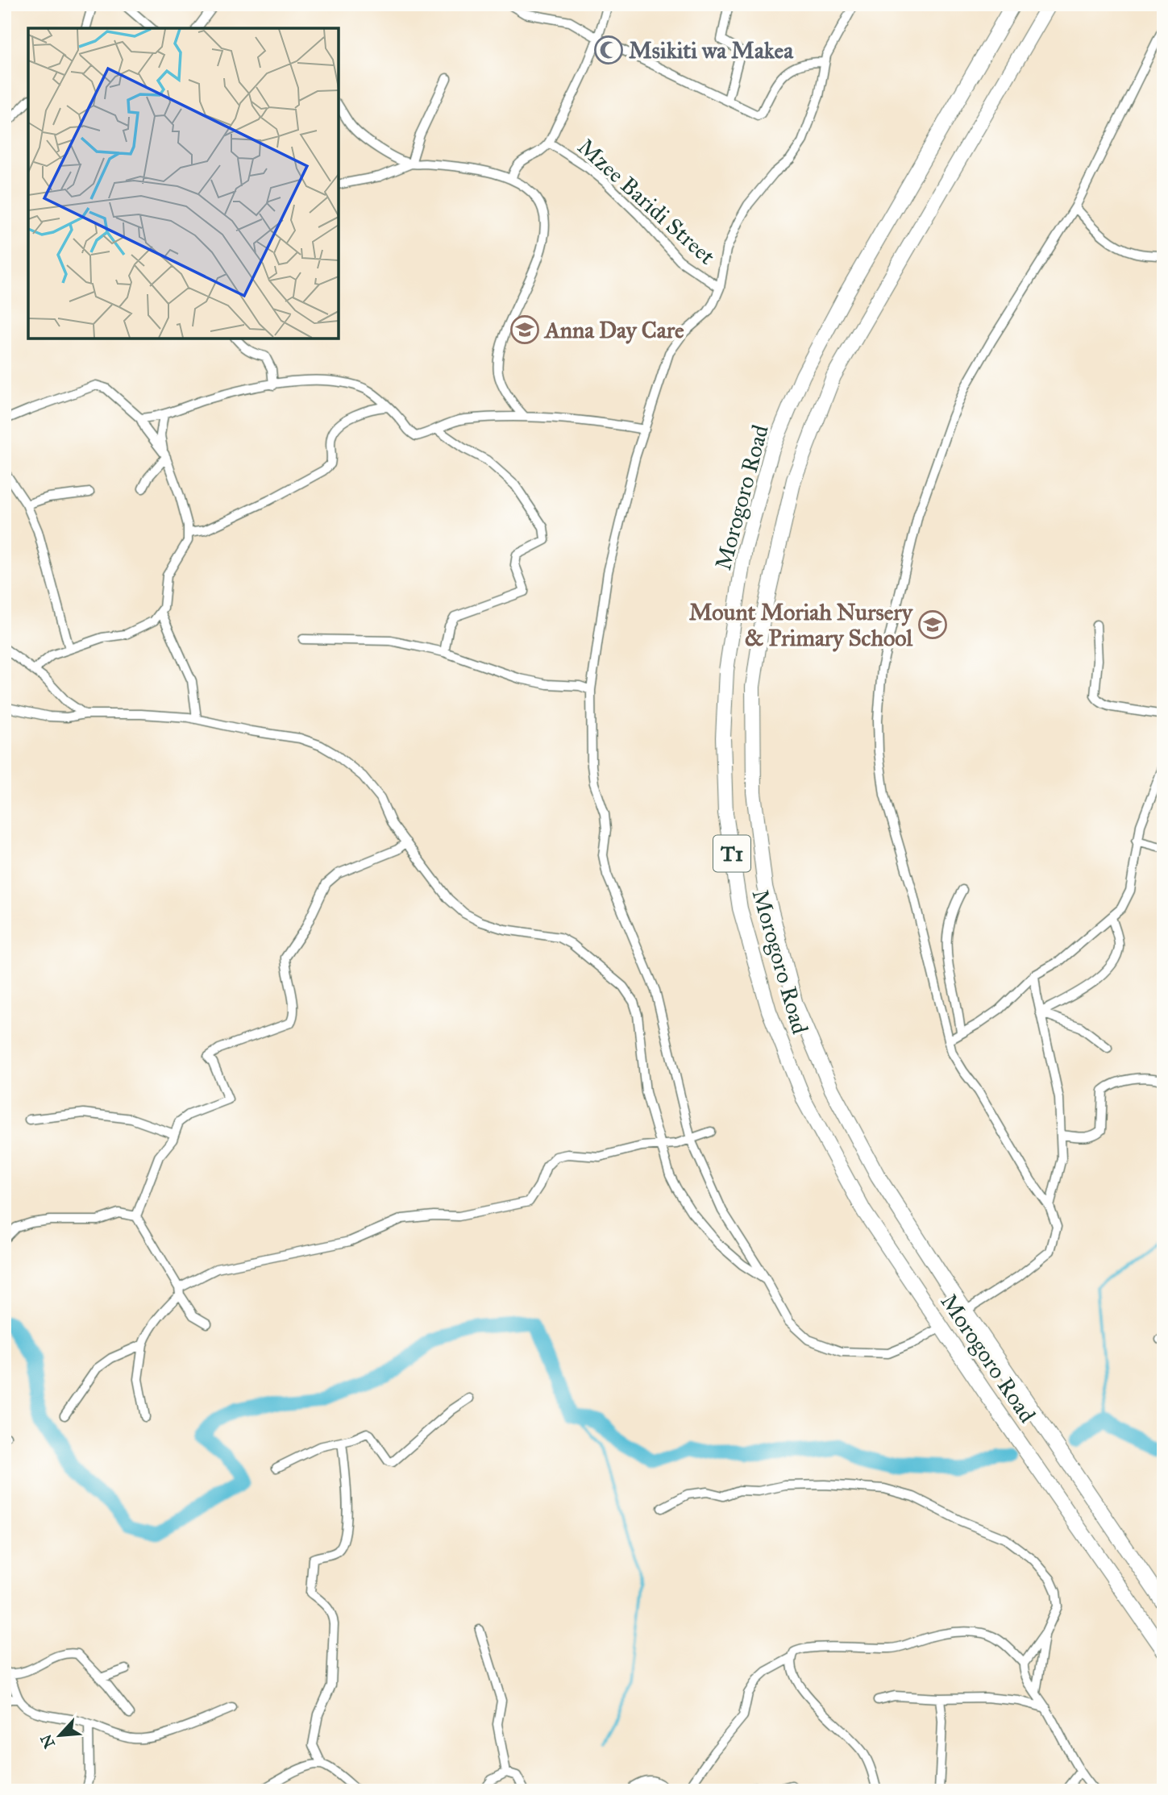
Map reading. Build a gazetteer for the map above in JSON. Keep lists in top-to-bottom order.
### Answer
{
  "streets": {
    "highway": ["Morogoro Road", "T1"],
    "street": ["Mzee Baridi Street"]
  },
  "places": {
    "mosque": ["Msikiti wa Makea"],
    "school or university": ["Anna Day Care", "Mount Moriah Nursery & Primary School"]
  },
  "north": "bottom left"
}
